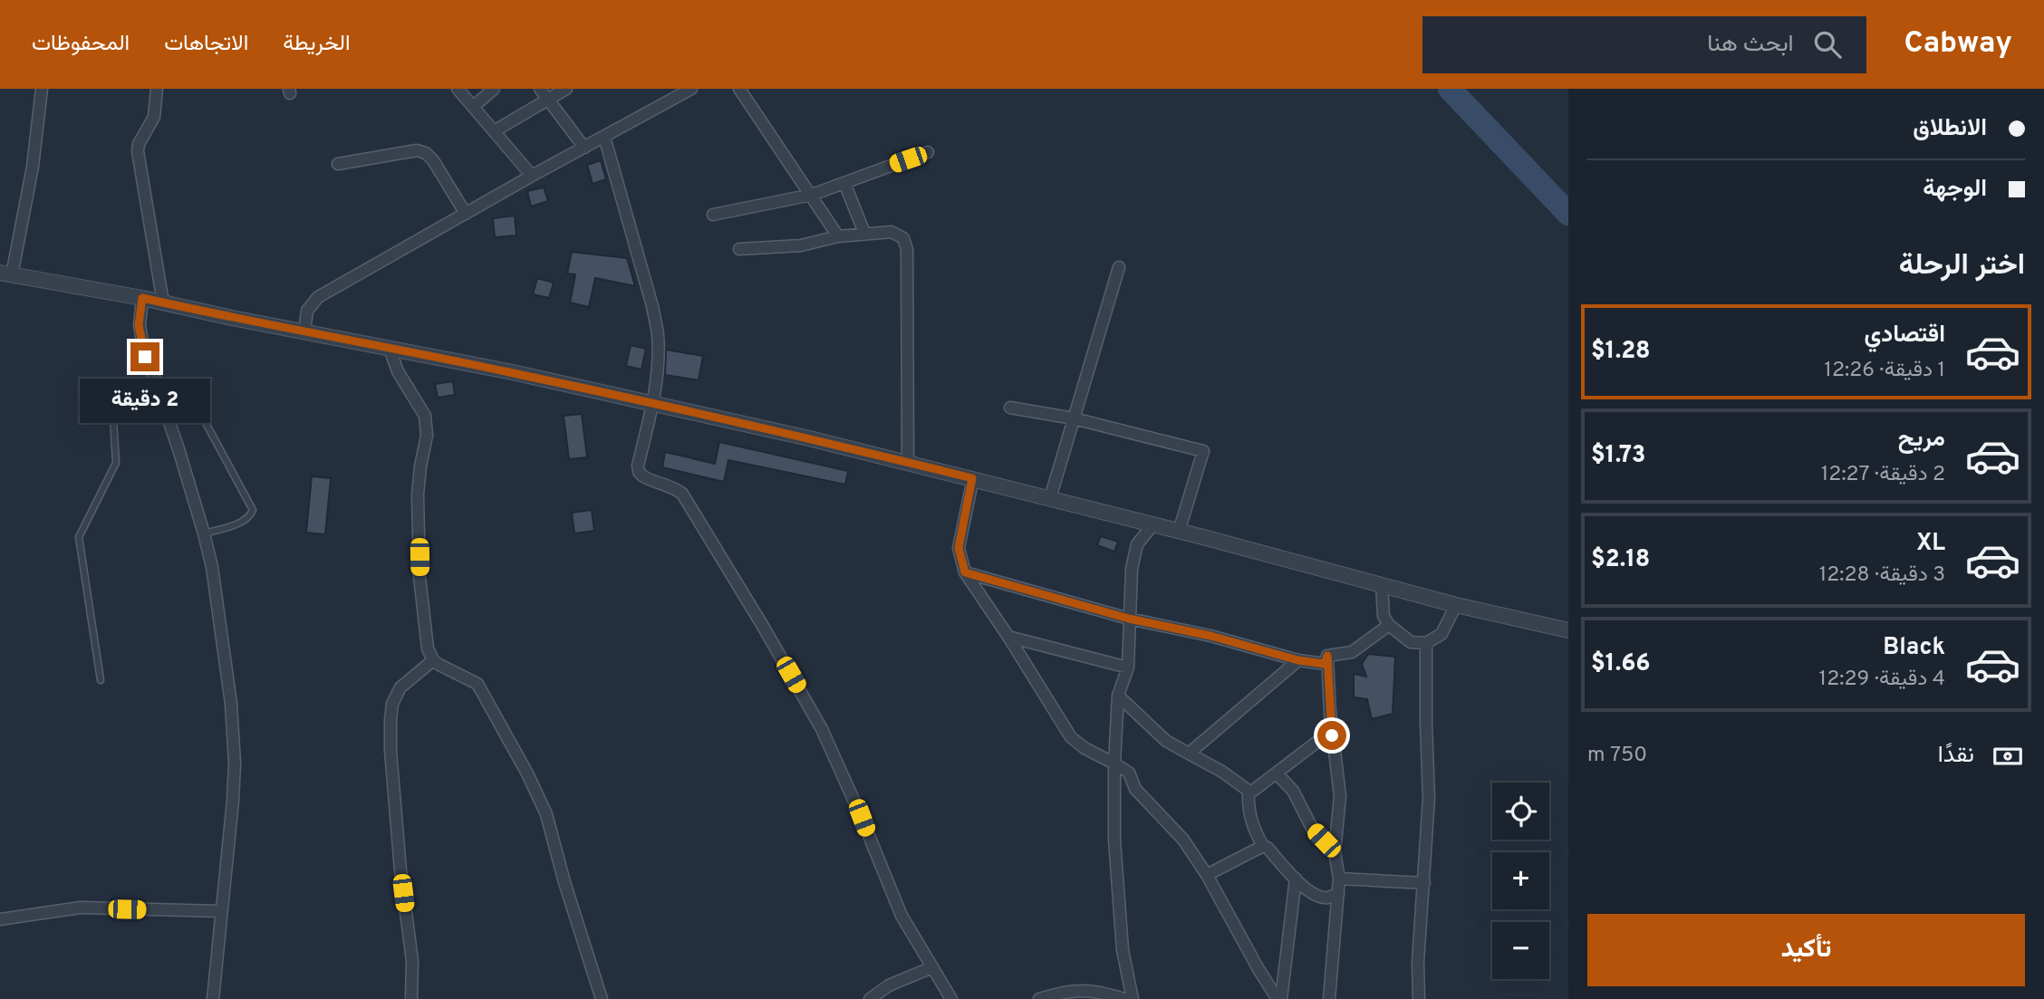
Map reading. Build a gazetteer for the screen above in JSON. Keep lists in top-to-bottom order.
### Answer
{
  "page": {
    "header": "Cabway",
    "search": "ابحث هنا",
    "nav": ["الخريطة", "الاتجاهات", "المحفوظات"],
    "banner": ["الانطلاق", "الوجهة"],
    "heading": "اختر الرحلة",
    "list": [
      {
        "name": "اقتصادي",
        "note": "1 دقيقة · 12:26",
        "value": "$1.28"
      },
      {
        "name": "مريح",
        "note": "2 دقيقة · 12:27",
        "value": "$1.73"
      },
      {
        "name": "XL",
        "note": "3 دقيقة · 12:28",
        "value": "$2.18"
      },
      {
        "name": "Black",
        "note": "4 دقيقة · 12:29",
        "value": "$1.66"
      }
    ],
    "bubble": "2 دقيقة",
    "pay": ["نقدًا", "750 m"],
    "map_buttons": ["+", "−"],
    "buttons": "تأكيد"
  }
}
